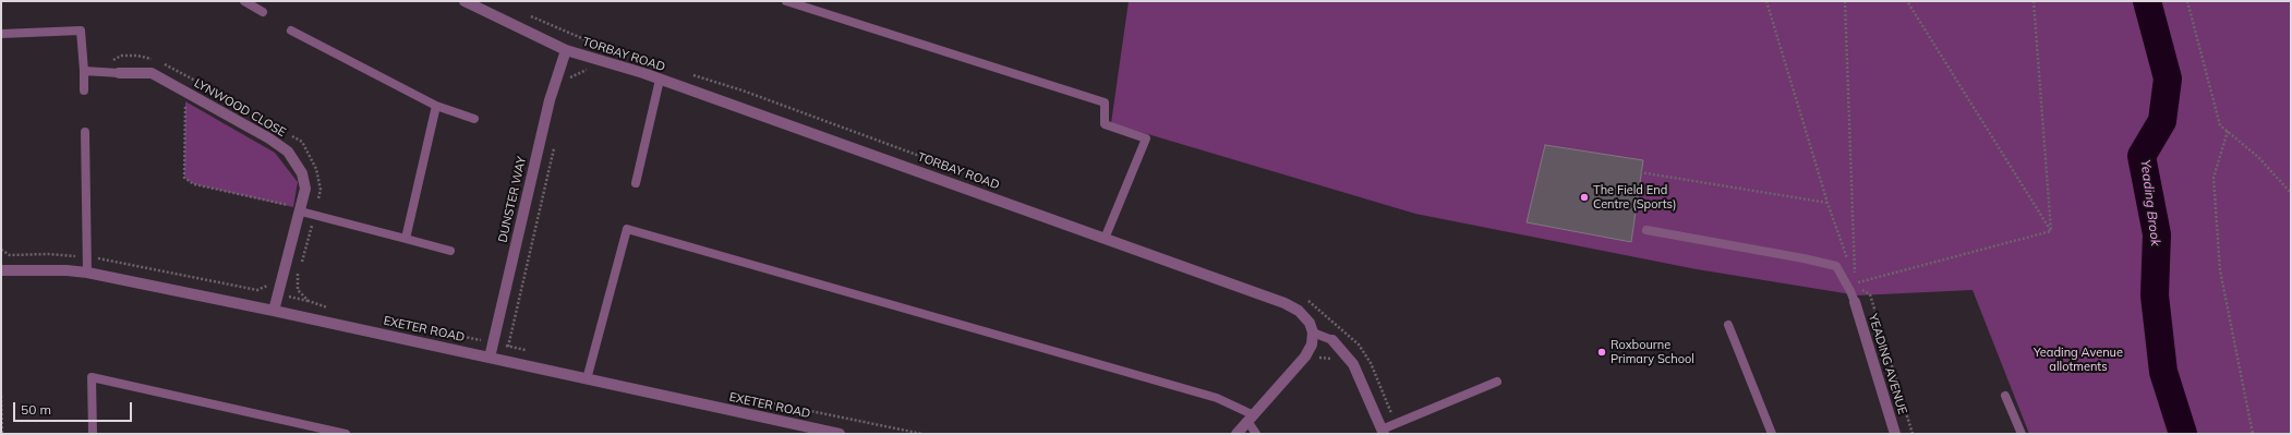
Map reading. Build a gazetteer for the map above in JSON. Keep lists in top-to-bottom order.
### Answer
{
  "streets": {
    "street": [
      "TORBAY ROAD",
      "LYNWOOD CLOSE",
      "DUNSTER WAY",
      "EXETER ROAD",
      "YEADING AVENUE"
    ]
  },
  "crossings": [
    ["TORBAY ROAD", "DUNSTER WAY"],
    ["LYNWOOD CLOSE", "EXETER ROAD"],
    ["DUNSTER WAY", "EXETER ROAD"]
  ],
  "water": ["Yeading Brook"],
  "parks": ["Yeading Avenue allotments"],
  "places": ["The Field End Centre (Sports)", "Roxbourne Primary School"],
  "scale_bar": "50 m"
}
